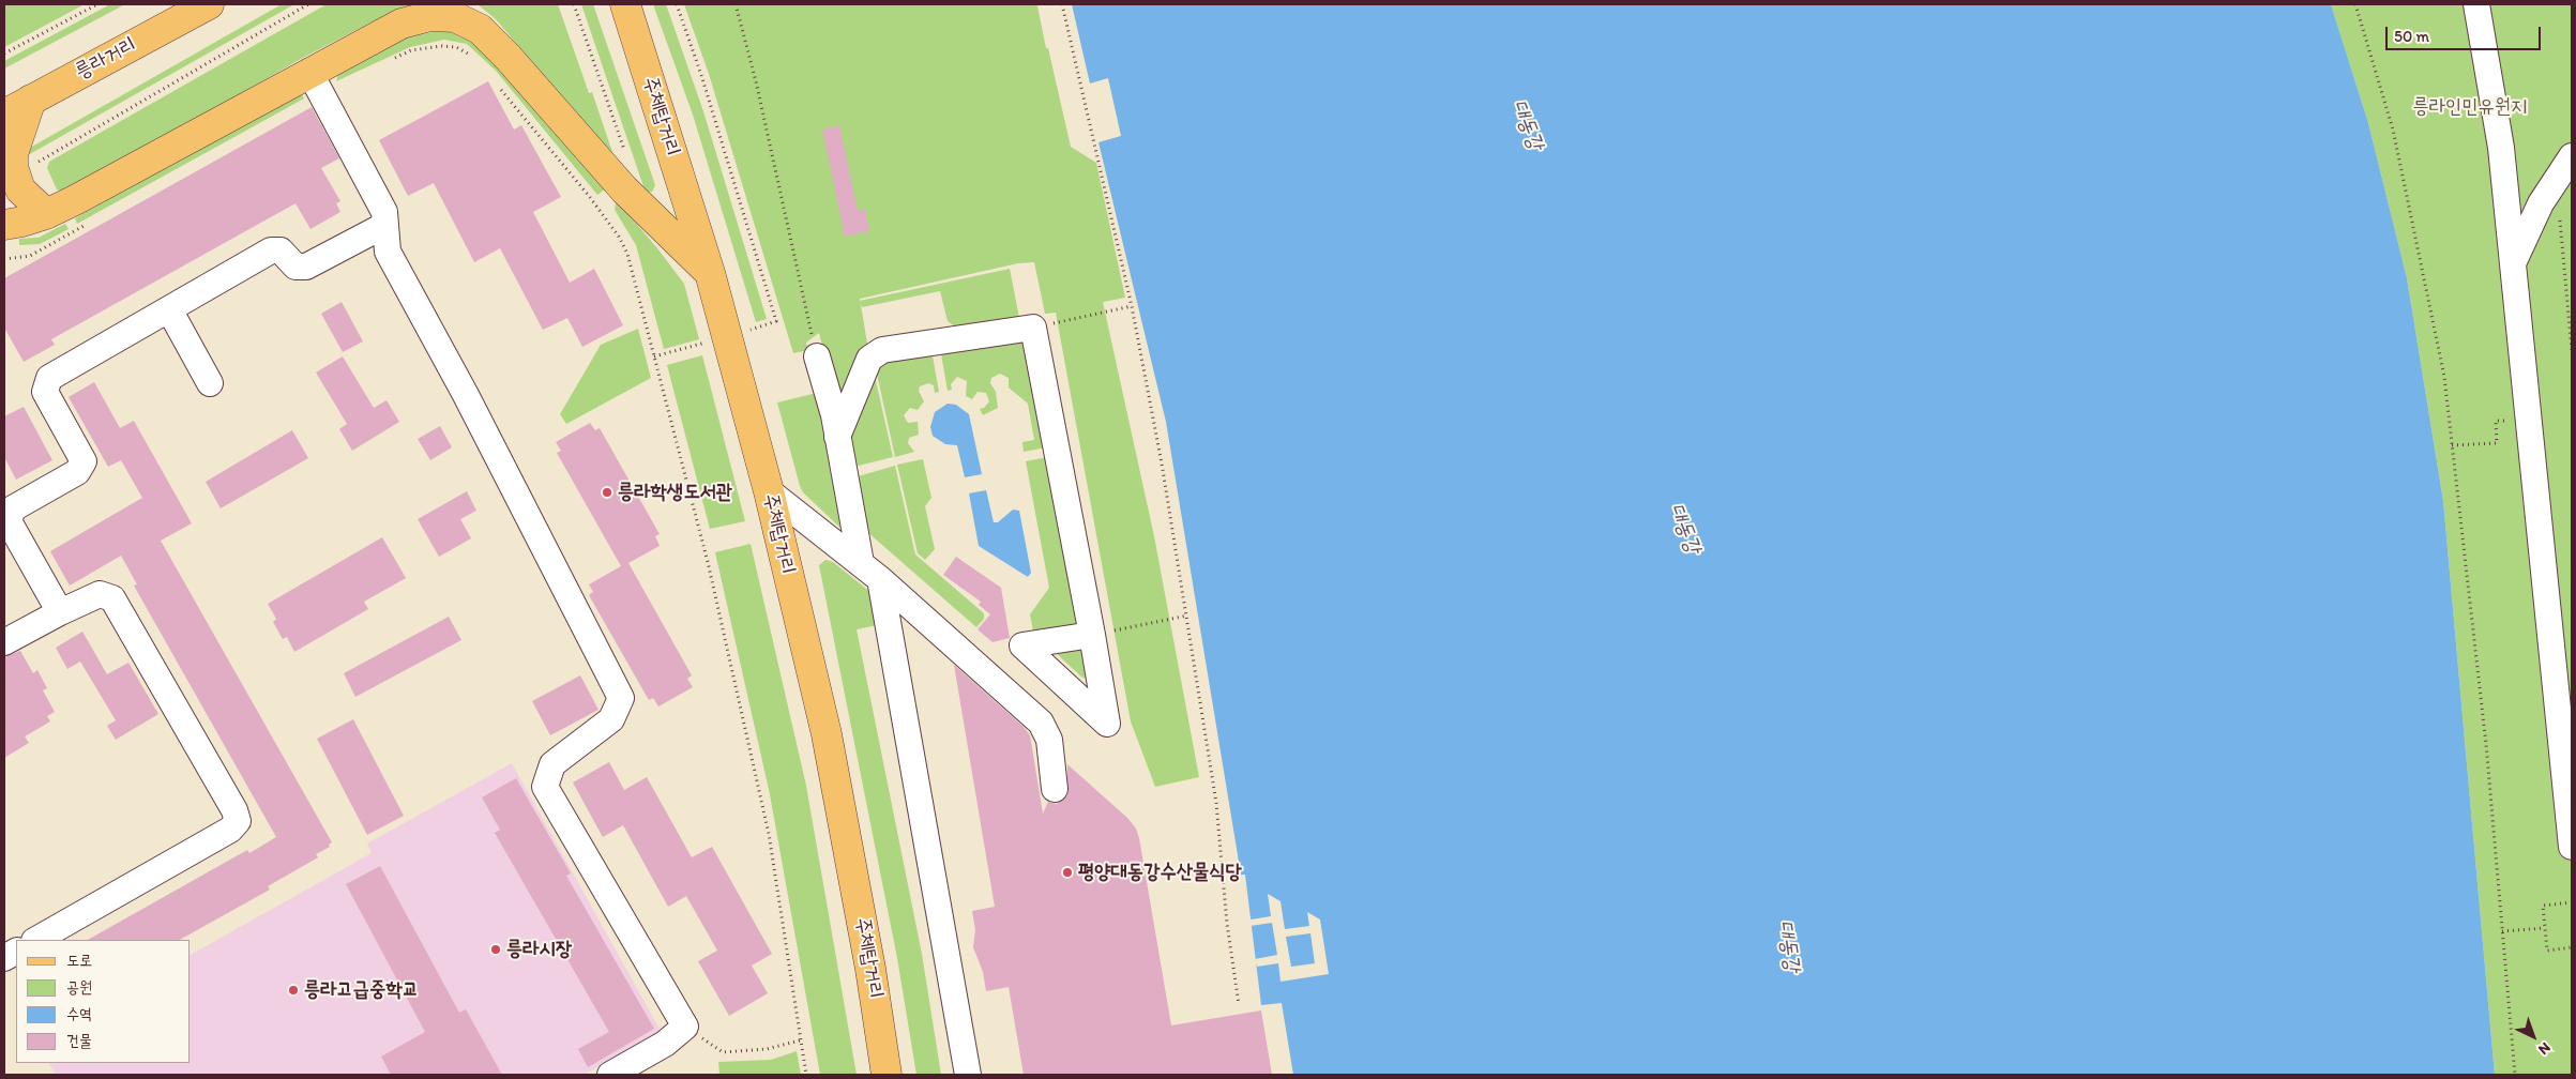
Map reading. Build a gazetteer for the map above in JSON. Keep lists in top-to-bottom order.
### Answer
{
  "streets": {
    "main road": ["릉라거리", "주체탑거리"]
  },
  "water": ["대동강"],
  "parks": ["릉라인민유원지"],
  "places": [
    "릉라학생도서관",
    "평양대동강수산물식당",
    "릉라시장",
    "릉라고급중학교"
  ],
  "legend": [
    "도로",
    "공원",
    "수역",
    "건물"
  ],
  "scale_bar": "50 m",
  "north": "bottom right"
}
